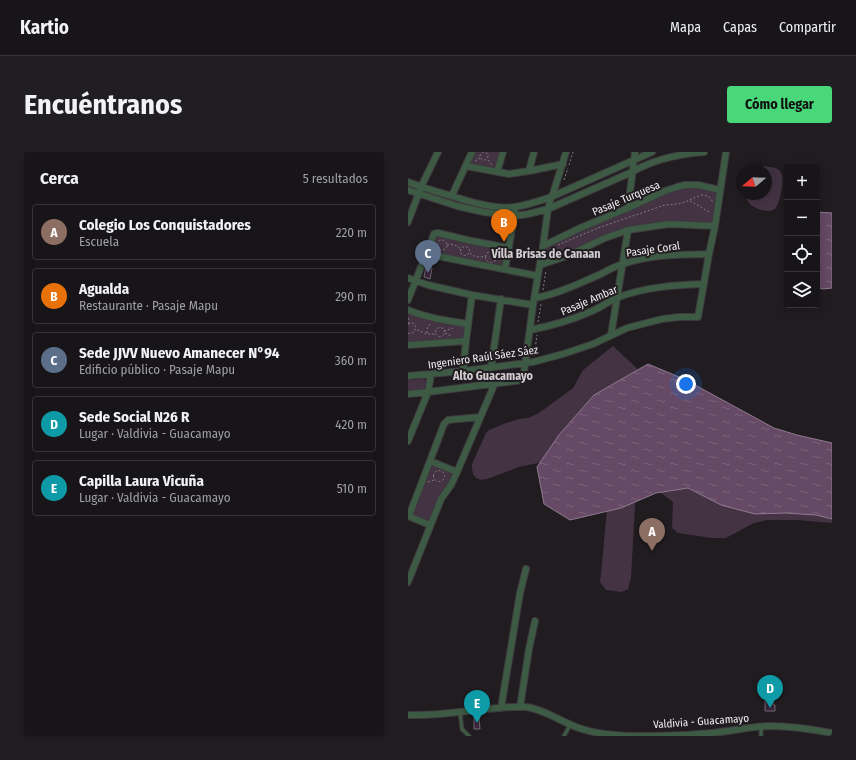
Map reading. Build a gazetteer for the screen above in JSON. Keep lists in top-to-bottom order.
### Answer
{
  "streets": {
    "street": [
      "Pasaje Turquesa",
      "Pasaje Coral",
      "Pasaje Ambar",
      "Ingeniero Raúl Sáez Sáez",
      "Valdivia - Guacamayo"
    ]
  },
  "crossings": [
    ["Pasaje Ambar", "Ingeniero Raúl Sáez Sáez"]
  ],
  "districts": ["Villa Brisas de Canaan", "Alto Guacamayo"],
  "north": "left",
  "page": {
    "header": "Kartio",
    "nav": ["Mapa", "Capas", "Compartir"],
    "buttons": "Cómo llegar",
    "title": "Encuéntranos",
    "heading": ["Cerca", "5 resultados"],
    "map_buttons": ["+", "−"],
    "list": [
      {
        "mark": "A",
        "name": "Colegio Los Conquistadores",
        "note": "Escuela",
        "value": "220 m"
      },
      {
        "mark": "B",
        "name": "Agualda",
        "note": "Restaurante · Pasaje Mapu",
        "value": "290 m"
      },
      {
        "mark": "C",
        "name": "Sede JJVV Nuevo Amanecer N°94",
        "note": "Edificio público · Pasaje Mapu",
        "value": "360 m"
      },
      {
        "mark": "D",
        "name": "Sede Social N26 R",
        "note": "Lugar · Valdivia - Guacamayo",
        "value": "420 m"
      },
      {
        "mark": "E",
        "name": "Capilla Laura Vicuña",
        "note": "Lugar · Valdivia - Guacamayo",
        "value": "510 m"
      }
    ],
    "pins": [
      "B",
      "C",
      "A",
      "D",
      "E"
    ]
  }
}
